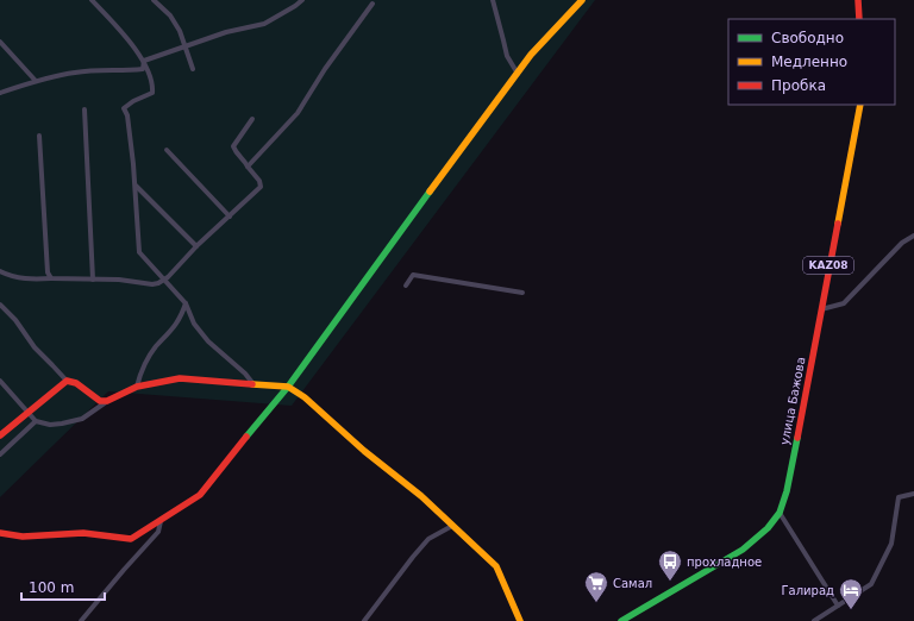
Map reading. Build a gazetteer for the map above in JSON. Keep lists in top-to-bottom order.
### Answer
{
  "streets": {
    "main road": ["KAZ08", "улица Бажова"]
  },
  "places": {
    "bus stop": ["прохладное"],
    "supermarket": ["Самал"],
    "hotel": ["Галирад"]
  },
  "legend": ["Свободно", "Медленно", "Пробка"],
  "scale_bar": "100 m"
}
